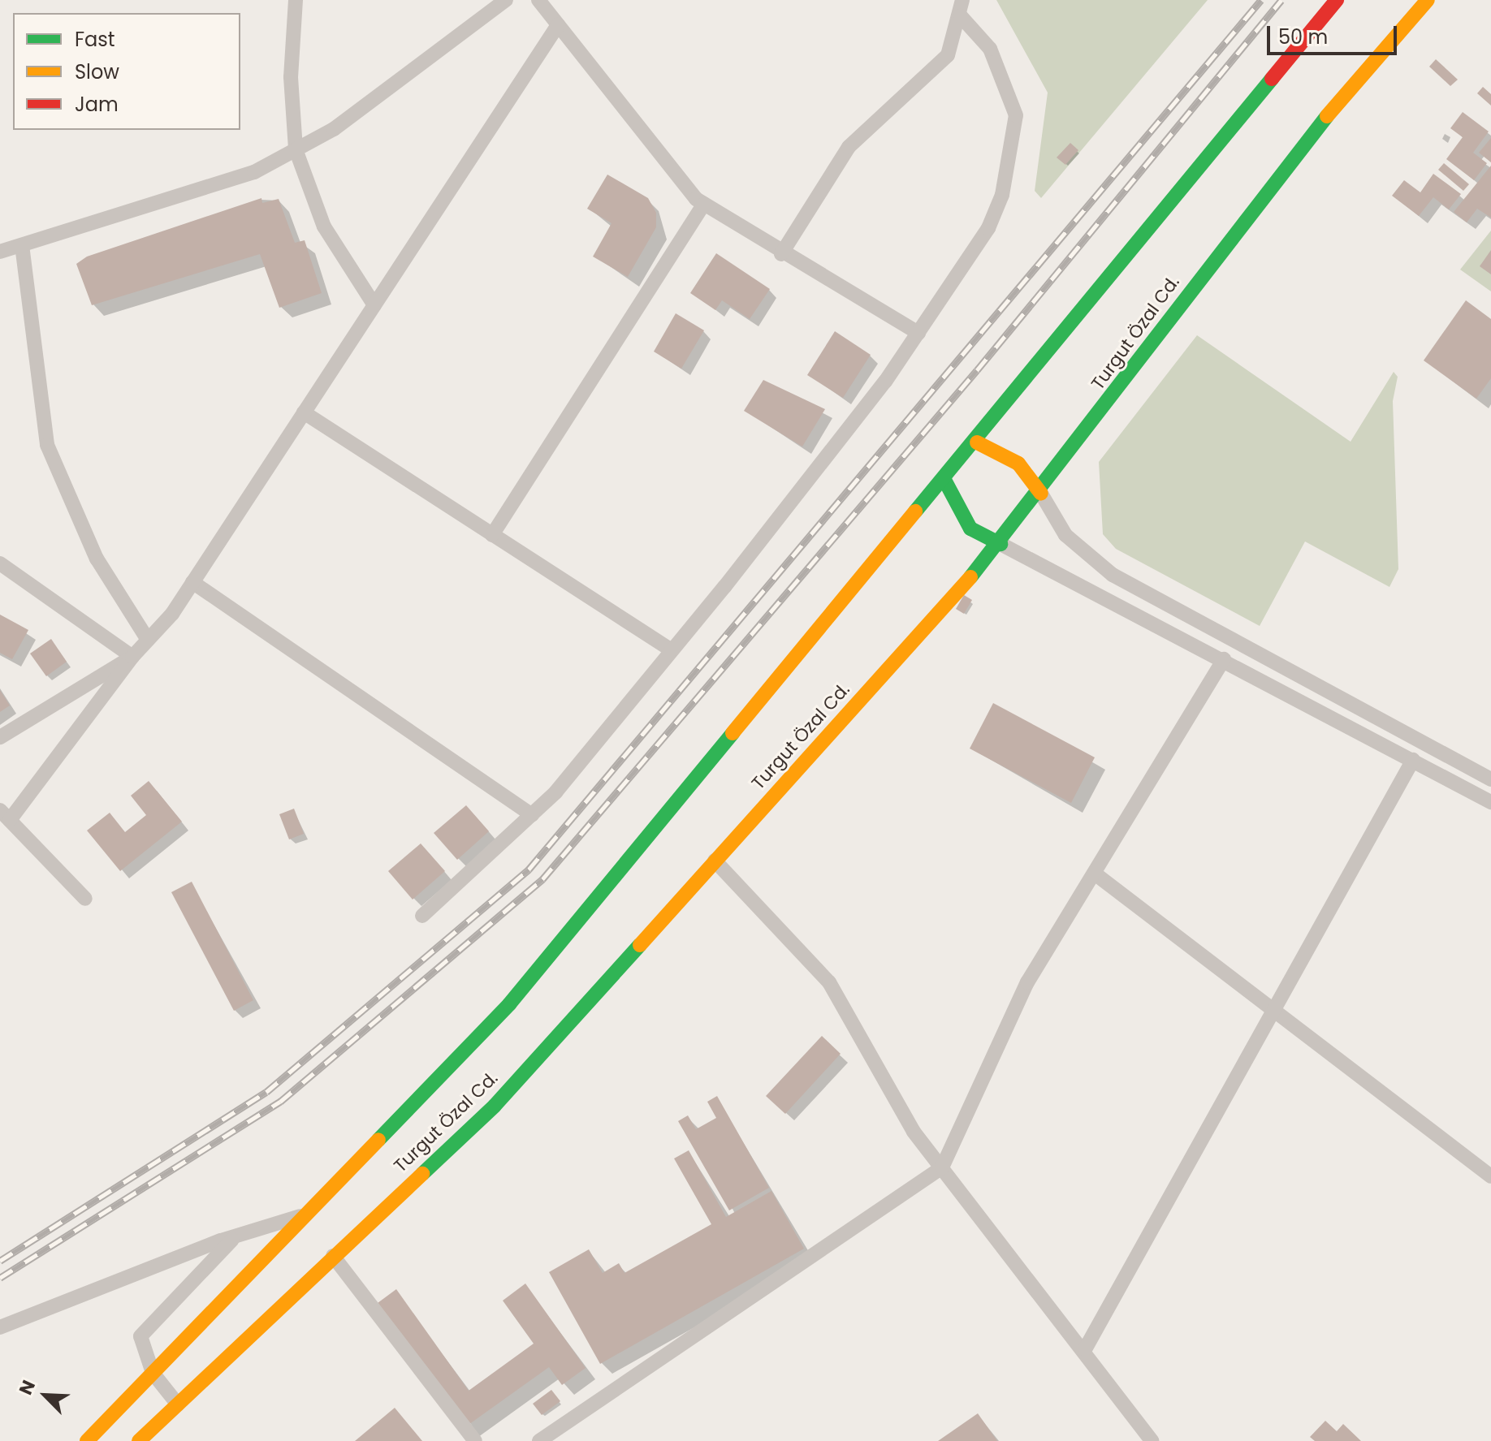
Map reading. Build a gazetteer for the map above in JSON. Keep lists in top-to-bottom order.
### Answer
{
  "streets": {
    "main road": ["Turgut Özal Cd."]
  },
  "legend": ["Fast", "Slow", "Jam"],
  "scale_bar": "50 m",
  "north": "top left"
}
